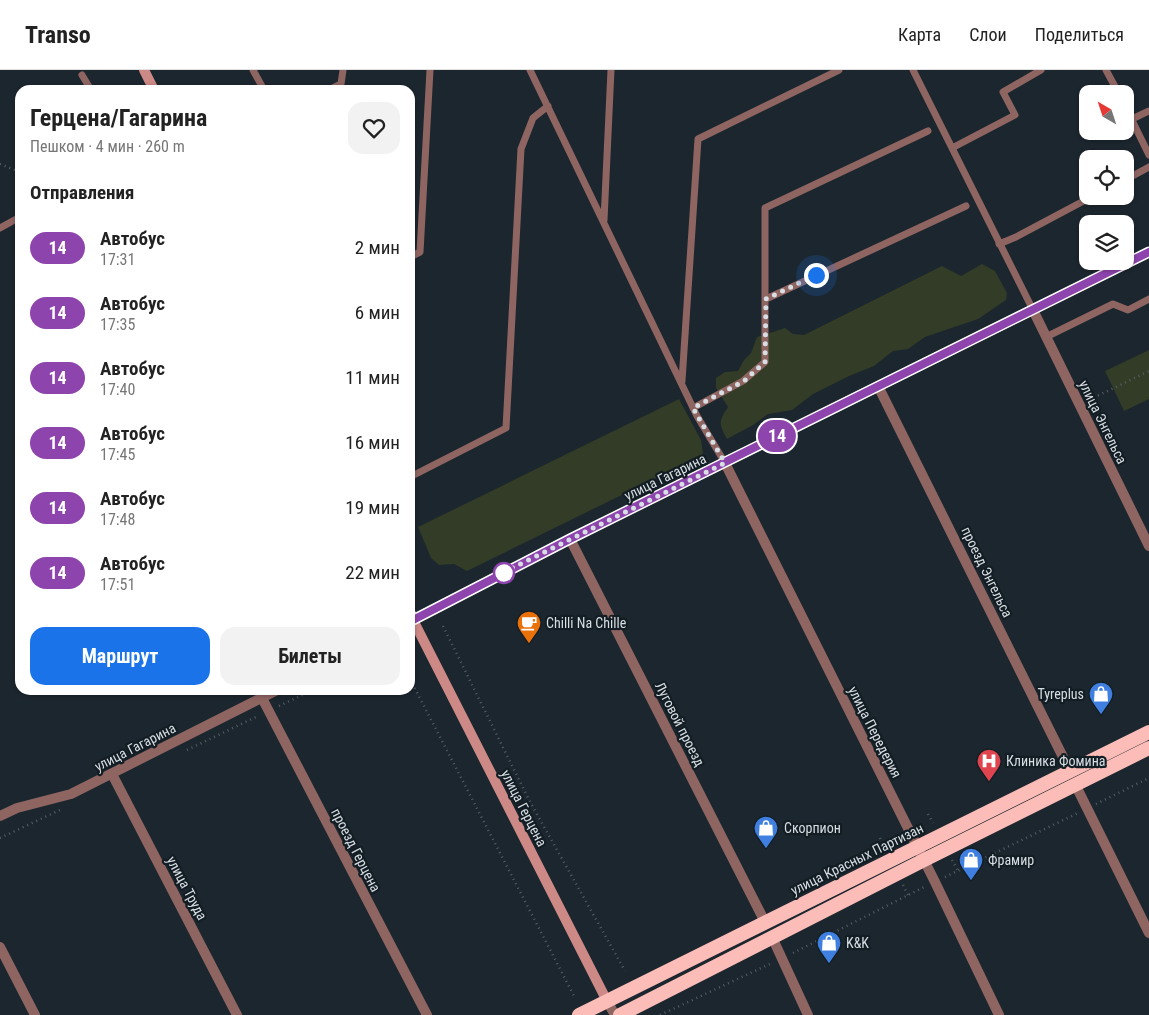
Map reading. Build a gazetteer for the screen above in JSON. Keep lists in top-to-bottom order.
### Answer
{
  "streets": {
    "highway": ["улица Красных Партизан"],
    "main road": ["улица Герцена"],
    "street": [
      "улица Энгельса",
      "улица Гагарина",
      "проезд Энгельса",
      "Луговой проезд",
      "улица Передерия",
      "проезд Герцена",
      "улица Труда"
    ]
  },
  "crossings": [
    ["улица Энгельса", "улица Гагарина"],
    ["улица Гагарина", "проезд Энгельса"],
    ["улица Гагарина", "Луговой проезд"],
    ["улица Гагарина", "улица Передерия"],
    ["улица Гагарина", "проезд Герцена"],
    ["улица Гагарина", "улица Труда"],
    ["проезд Энгельса", "улица Красных Партизан"],
    ["Луговой проезд", "улица Красных Партизан"],
    ["улица Передерия", "улица Красных Партизан"],
    ["улица Герцена", "улица Красных Партизан"]
  ],
  "places": {
    "cafe": ["Chilli Na Chille"],
    "shop": [
      "Tyreplus",
      "Скорпион",
      "Фрамир",
      "K&K"
    ],
    "hospital": ["Клиника Фомина"]
  },
  "lines": ["bus line 14"],
  "north": "top left",
  "page": {
    "header": "Transo",
    "nav": ["Карта", "Слои", "Поделиться"],
    "on_map": "14",
    "heading": [
      ["Герцена/Гагарина", "Пешком · 4 мин · 260 m"],
      "Отправления"
    ],
    "list": [
      {
        "mark": "14",
        "name": "Автобус",
        "note": "17:31",
        "value": "2 мин"
      },
      {
        "mark": "14",
        "name": "Автобус",
        "note": "17:35",
        "value": "6 мин"
      },
      {
        "mark": "14",
        "name": "Автобус",
        "note": "17:40",
        "value": "11 мин"
      },
      {
        "mark": "14",
        "name": "Автобус",
        "note": "17:45",
        "value": "16 мин"
      },
      {
        "mark": "14",
        "name": "Автобус",
        "note": "17:48",
        "value": "19 мин"
      },
      {
        "mark": "14",
        "name": "Автобус",
        "note": "17:51",
        "value": "22 мин"
      }
    ],
    "buttons": ["Маршрут", "Билеты"]
  }
}
